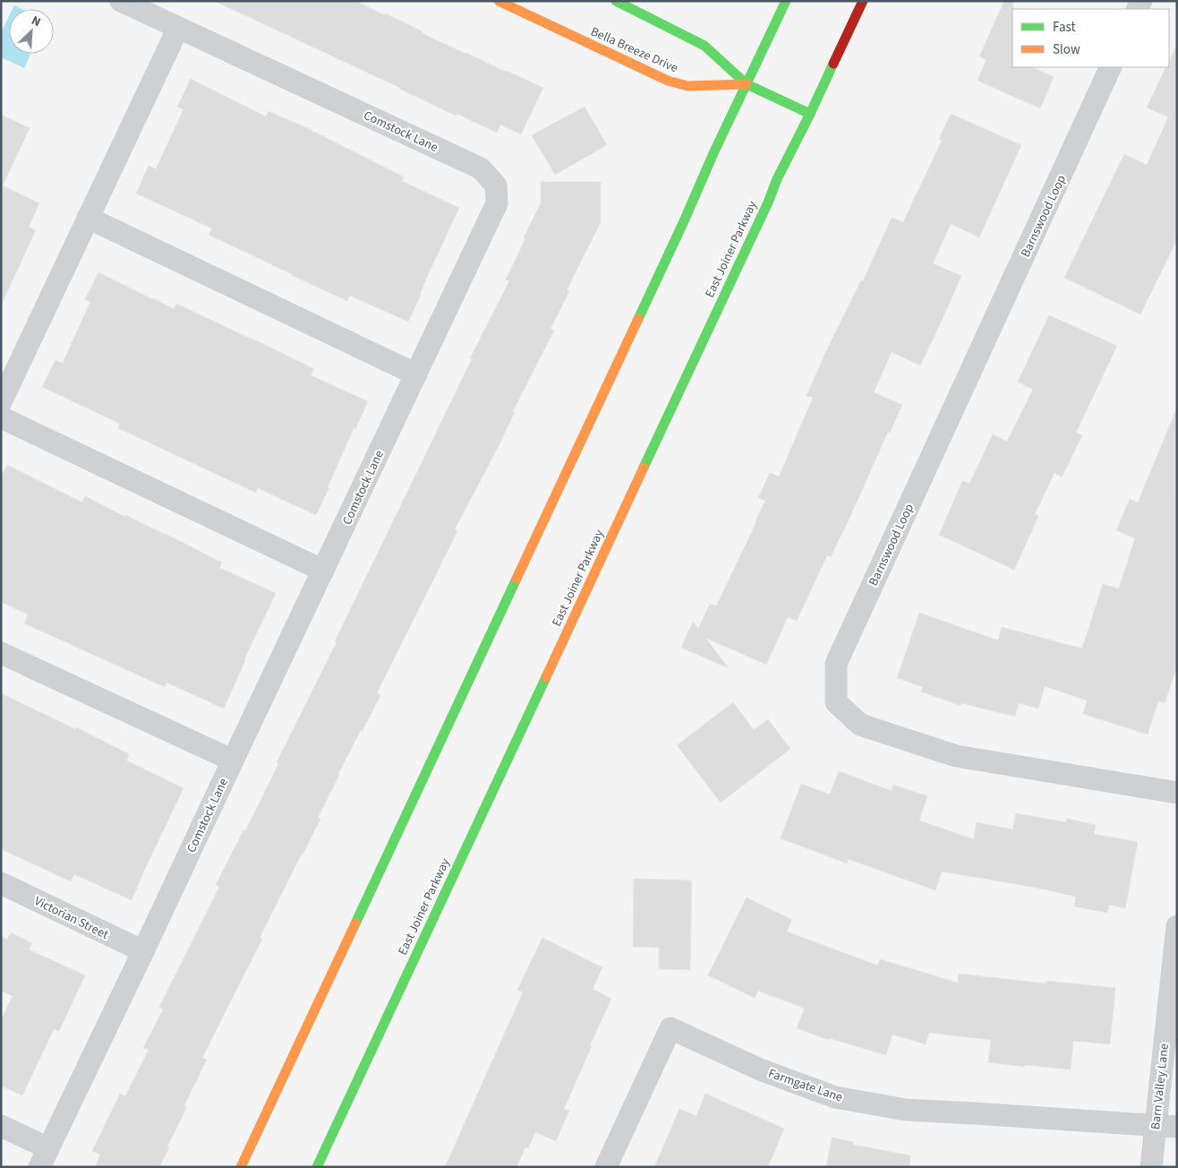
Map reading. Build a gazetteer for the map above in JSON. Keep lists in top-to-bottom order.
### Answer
{
  "streets": {
    "main road": ["Bella Breeze Drive", "East Joiner Parkway"],
    "street": [
      "Comstock Lane",
      "Barnswood Loop",
      "Victorian Street",
      "Farmgate Lane",
      "Barn Valley Lane"
    ]
  },
  "crossings": [
    ["Comstock Lane", "Victorian Street"],
    ["Farmgate Lane", "Barn Valley Lane"]
  ],
  "legend": ["Fast", "Slow"],
  "north": "top right"
}
